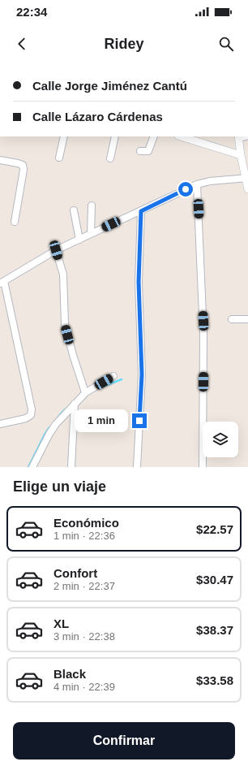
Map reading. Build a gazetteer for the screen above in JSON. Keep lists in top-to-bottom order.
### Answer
{
  "page": {
    "status": "22:34",
    "header": "Ridey",
    "banner": ["Calle Jorge Jiménez Cantú", "Calle Lázaro Cárdenas"],
    "bubble": "1 min",
    "heading": "Elige un viaje",
    "list": [
      {
        "name": "Económico",
        "note": "1 min · 22:36",
        "value": "$22.57"
      },
      {
        "name": "Confort",
        "note": "2 min · 22:37",
        "value": "$30.47"
      },
      {
        "name": "XL",
        "note": "3 min · 22:38",
        "value": "$38.37"
      },
      {
        "name": "Black",
        "note": "4 min · 22:39",
        "value": "$33.58"
      }
    ],
    "buttons": "Confirmar"
  }
}
